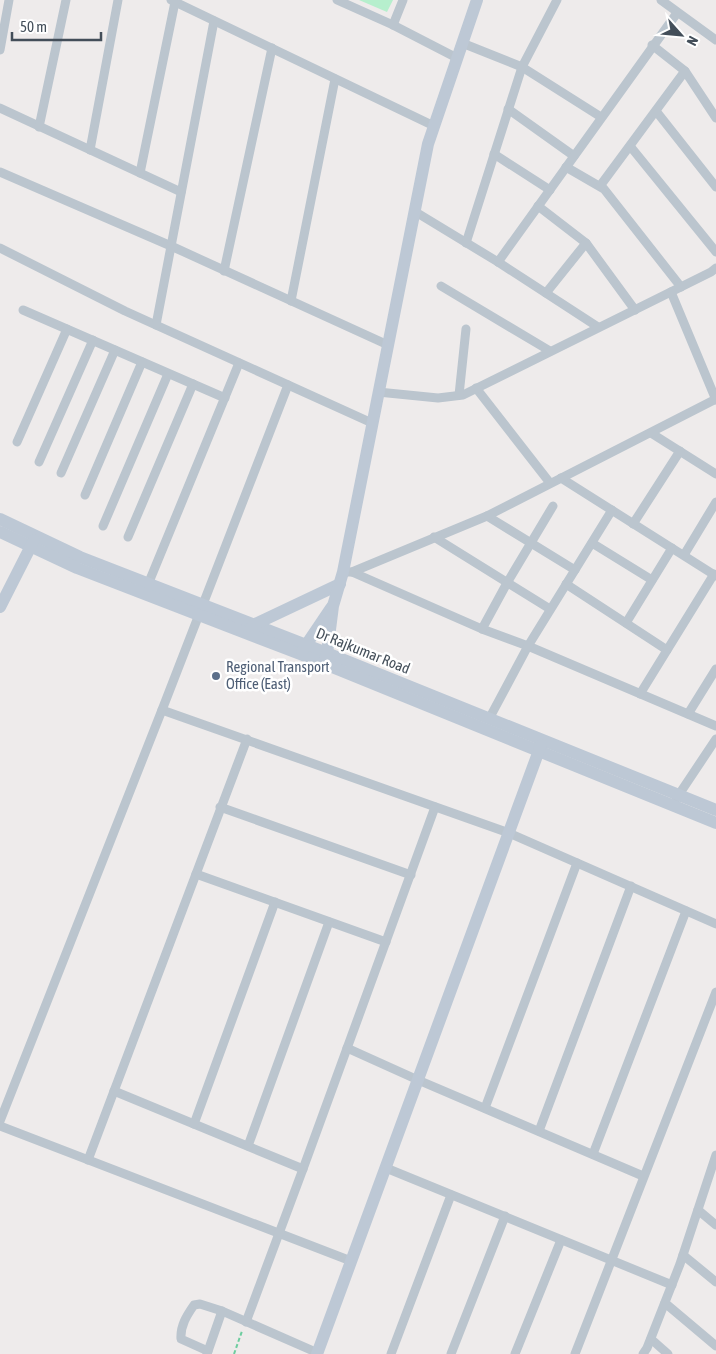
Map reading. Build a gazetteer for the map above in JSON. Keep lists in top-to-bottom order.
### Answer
{
  "streets": {
    "street": ["Dr Rajkumar Road"]
  },
  "places": ["Regional Transport Office (East)"],
  "scale_bar": "50 m",
  "north": "bottom right"
}
